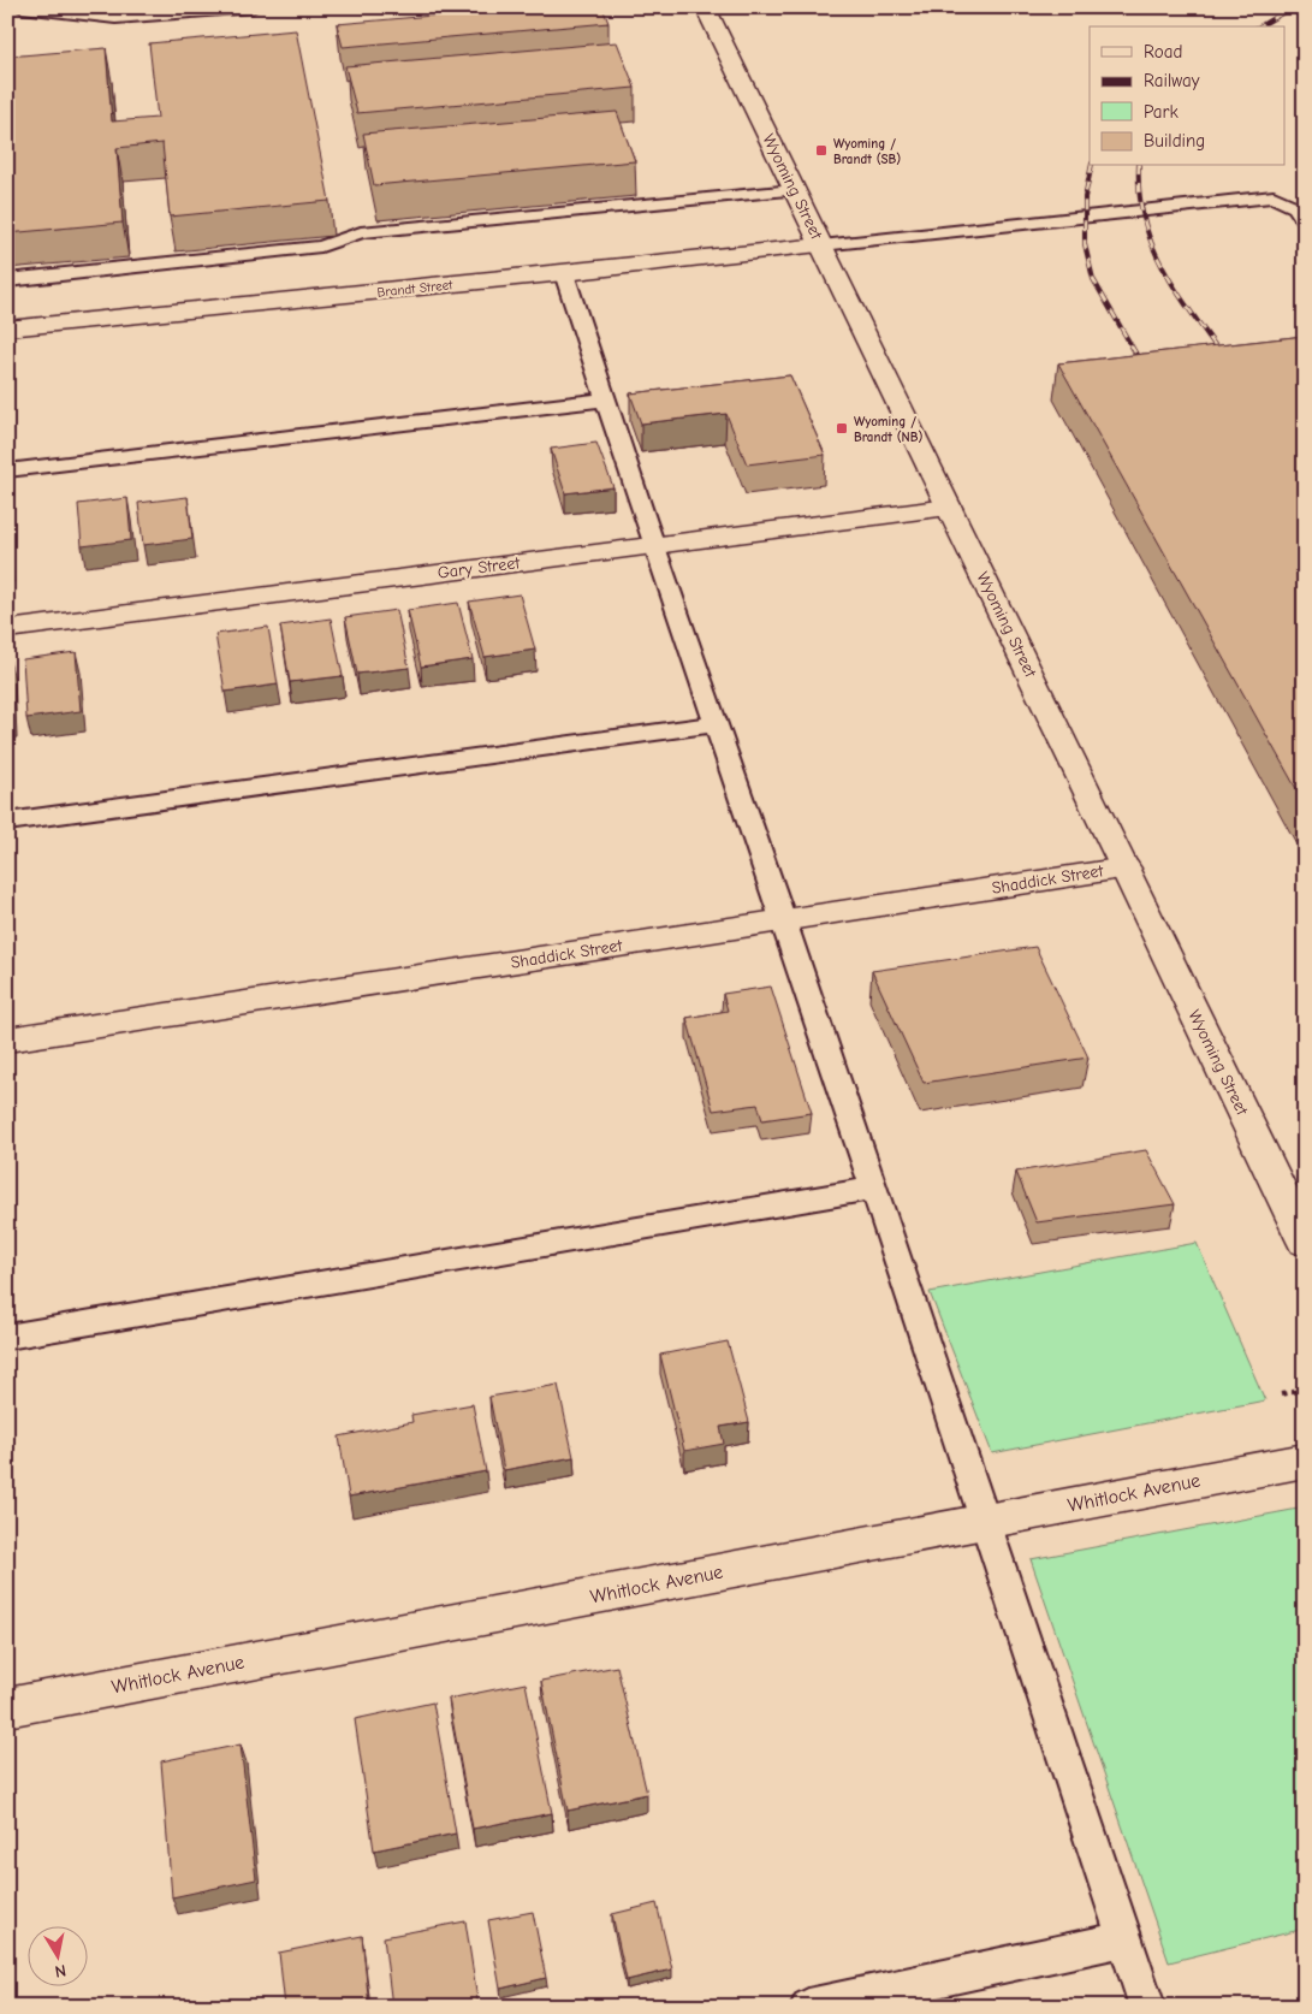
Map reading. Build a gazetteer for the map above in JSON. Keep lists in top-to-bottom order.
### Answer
{
  "streets": {
    "street": [
      "Wyoming Street",
      "Brandt Street",
      "Gary Street",
      "Shaddick Street",
      "Whitlock Avenue"
    ]
  },
  "crossings": [
    ["Wyoming Street", "Brandt Street"],
    ["Wyoming Street", "Gary Street"],
    ["Wyoming Street", "Shaddick Street"]
  ],
  "places": {
    "transit": ["Wyoming / Brandt (SB)", "Wyoming / Brandt (NB)"]
  },
  "legend": [
    "Road",
    "Railway",
    "Park",
    "Building"
  ],
  "north": "bottom"
}
